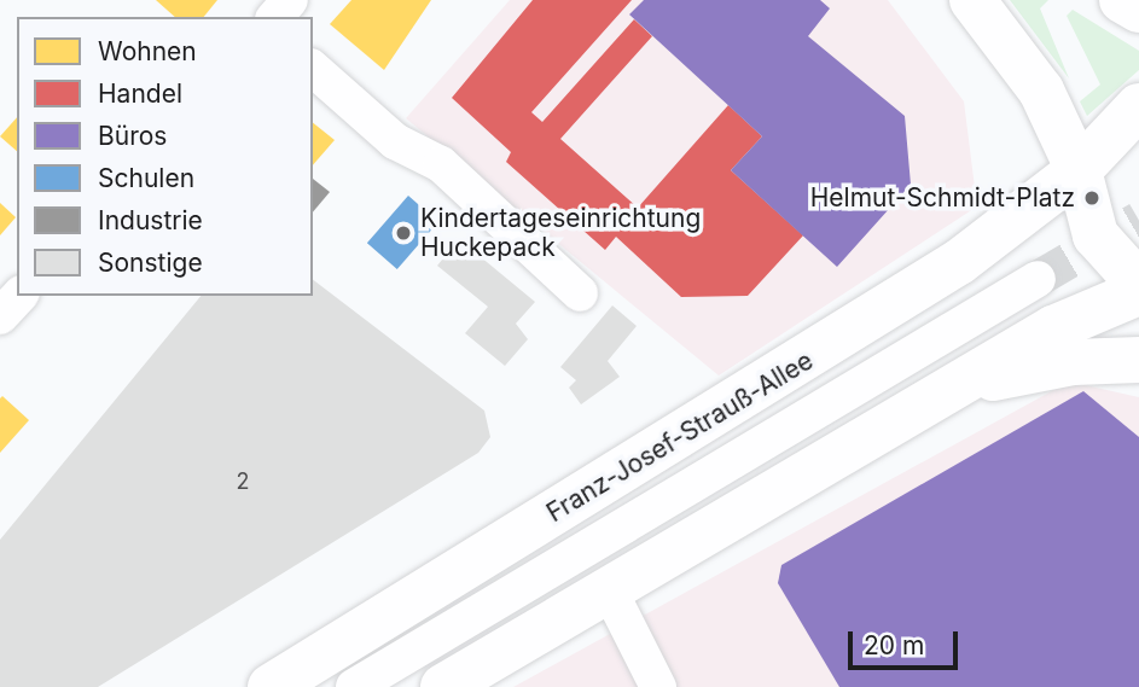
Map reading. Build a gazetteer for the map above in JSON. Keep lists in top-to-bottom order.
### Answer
{
  "streets": {
    "main road": ["Franz-Josef-Strauß-Allee"]
  },
  "places": ["Helmut-Schmidt-Platz", "Kindertageseinrichtung Huckepack"],
  "house_numbers": ["2"],
  "legend": [
    "Wohnen",
    "Handel",
    "Büros",
    "Schulen",
    "Industrie",
    "Sonstige"
  ],
  "scale_bar": "20 m"
}
